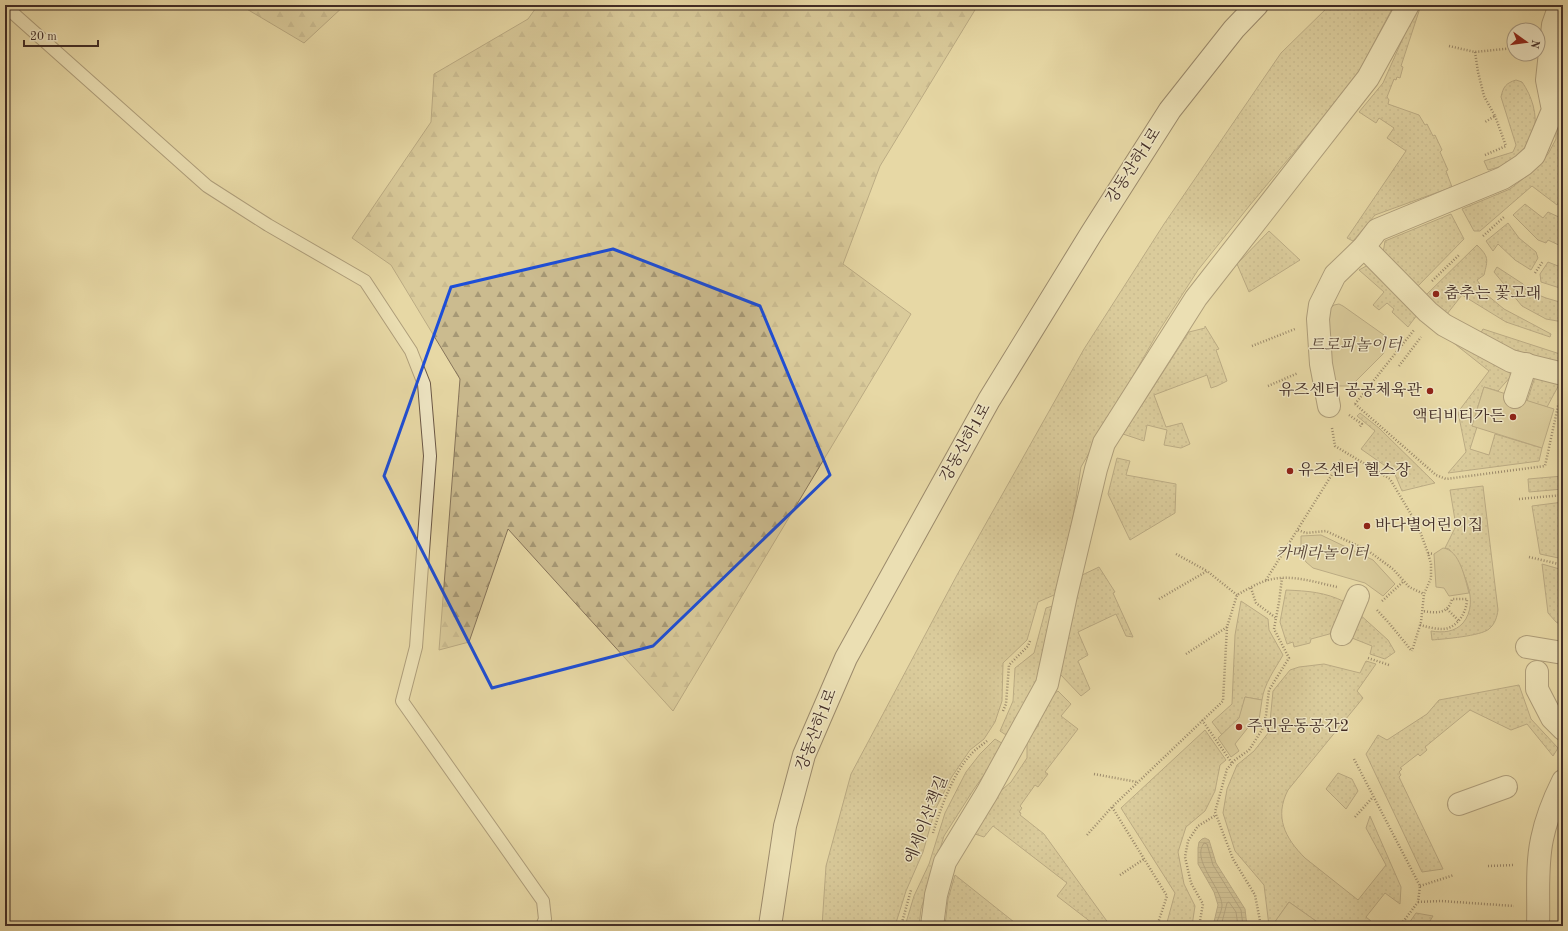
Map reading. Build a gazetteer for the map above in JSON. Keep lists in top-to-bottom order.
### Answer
{
  "streets": {
    "street": ["강동산하1로"],
    "path": ["에세이산책길"]
  },
  "parks": ["트로피놀이터", "카메라놀이터"],
  "places": [
    "춤추는 꽃고래",
    "유즈센터 공공체육관",
    "액티비티가든",
    "유즈센터 헬스장",
    "바다별어린이집",
    "주민운동공간2"
  ],
  "scale_bar": "20 m",
  "north": "right"
}
